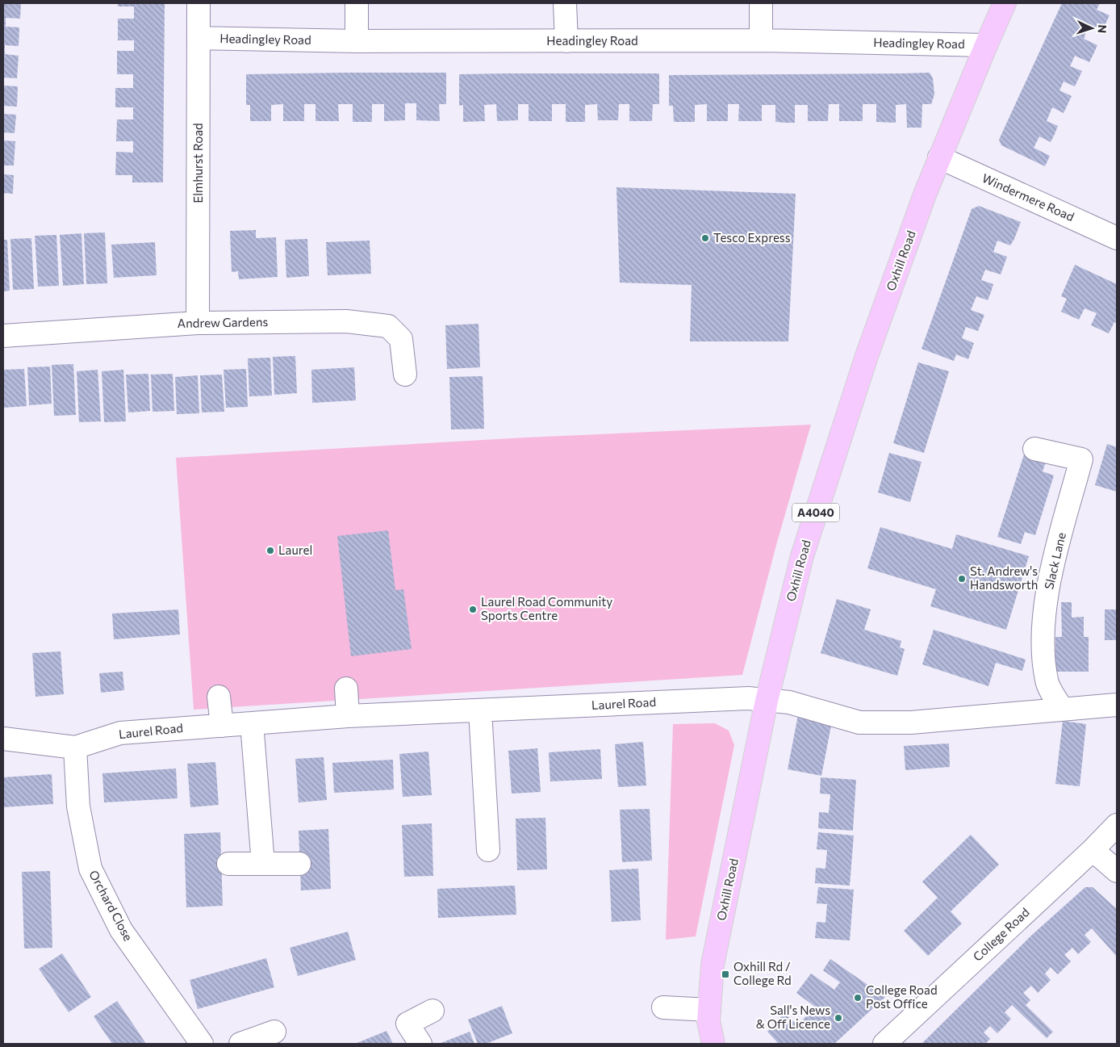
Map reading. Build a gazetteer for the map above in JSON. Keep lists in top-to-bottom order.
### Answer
{
  "streets": {
    "main road": ["Oxhill Road", "A4040"],
    "street": [
      "Headingley Road",
      "Elmhurst Road",
      "Windermere Road",
      "Andrew Gardens",
      "Slack Lane",
      "Laurel Road",
      "Orchard Close",
      "College Road"
    ]
  },
  "crossings": [
    ["Headingley Road", "Elmhurst Road"],
    ["Headingley Road", "Oxhill Road"],
    ["Elmhurst Road", "Andrew Gardens"],
    ["Windermere Road", "Oxhill Road"],
    ["Oxhill Road", "Laurel Road"],
    ["Laurel Road", "Orchard Close"]
  ],
  "places": {
    "other": [
      "Tesco Express",
      "Laurel",
      "St. Andrew's Handsworth",
      "Laurel Road Community Sports Centre",
      "College Road Post Office",
      "Sall's News & Off Licence"
    ],
    "transit": ["Oxhill Rd / College Rd"]
  },
  "north": "right"
}
